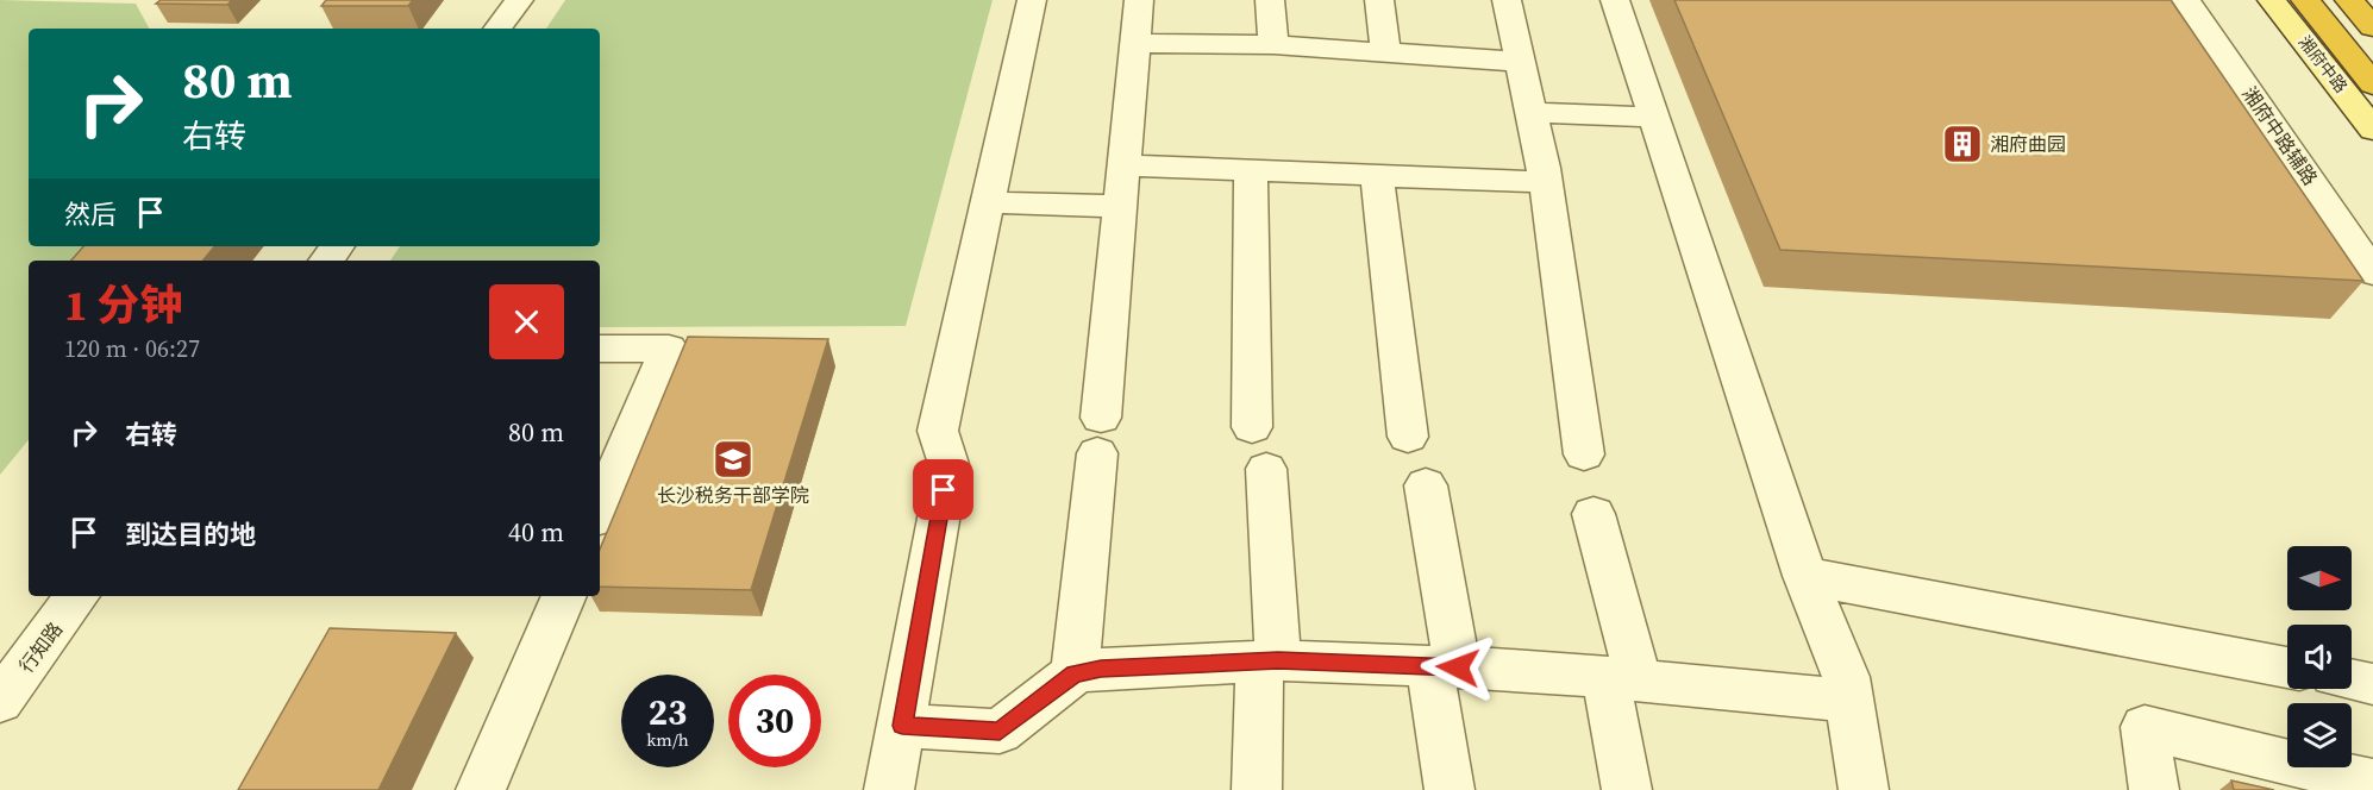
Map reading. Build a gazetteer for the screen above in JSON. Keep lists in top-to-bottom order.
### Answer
{
  "streets": {
    "main road": ["湘府中路"],
    "street": ["湘府中路辅路", "行知路"]
  },
  "places": {
    "building": ["湘府曲园"],
    "school or university": ["长沙税务干部学院"]
  },
  "north": "right",
  "page": {
    "turn": ["80 m", "右转"],
    "then": "然后",
    "heading": ["1 分钟", "120 m · 06:27"],
    "list": [
      {
        "name": "右转",
        "value": "80 m"
      },
      {
        "name": "到达目的地",
        "value": "40 m"
      }
    ],
    "speed": "23 km/h",
    "limit": "30"
  }
}
